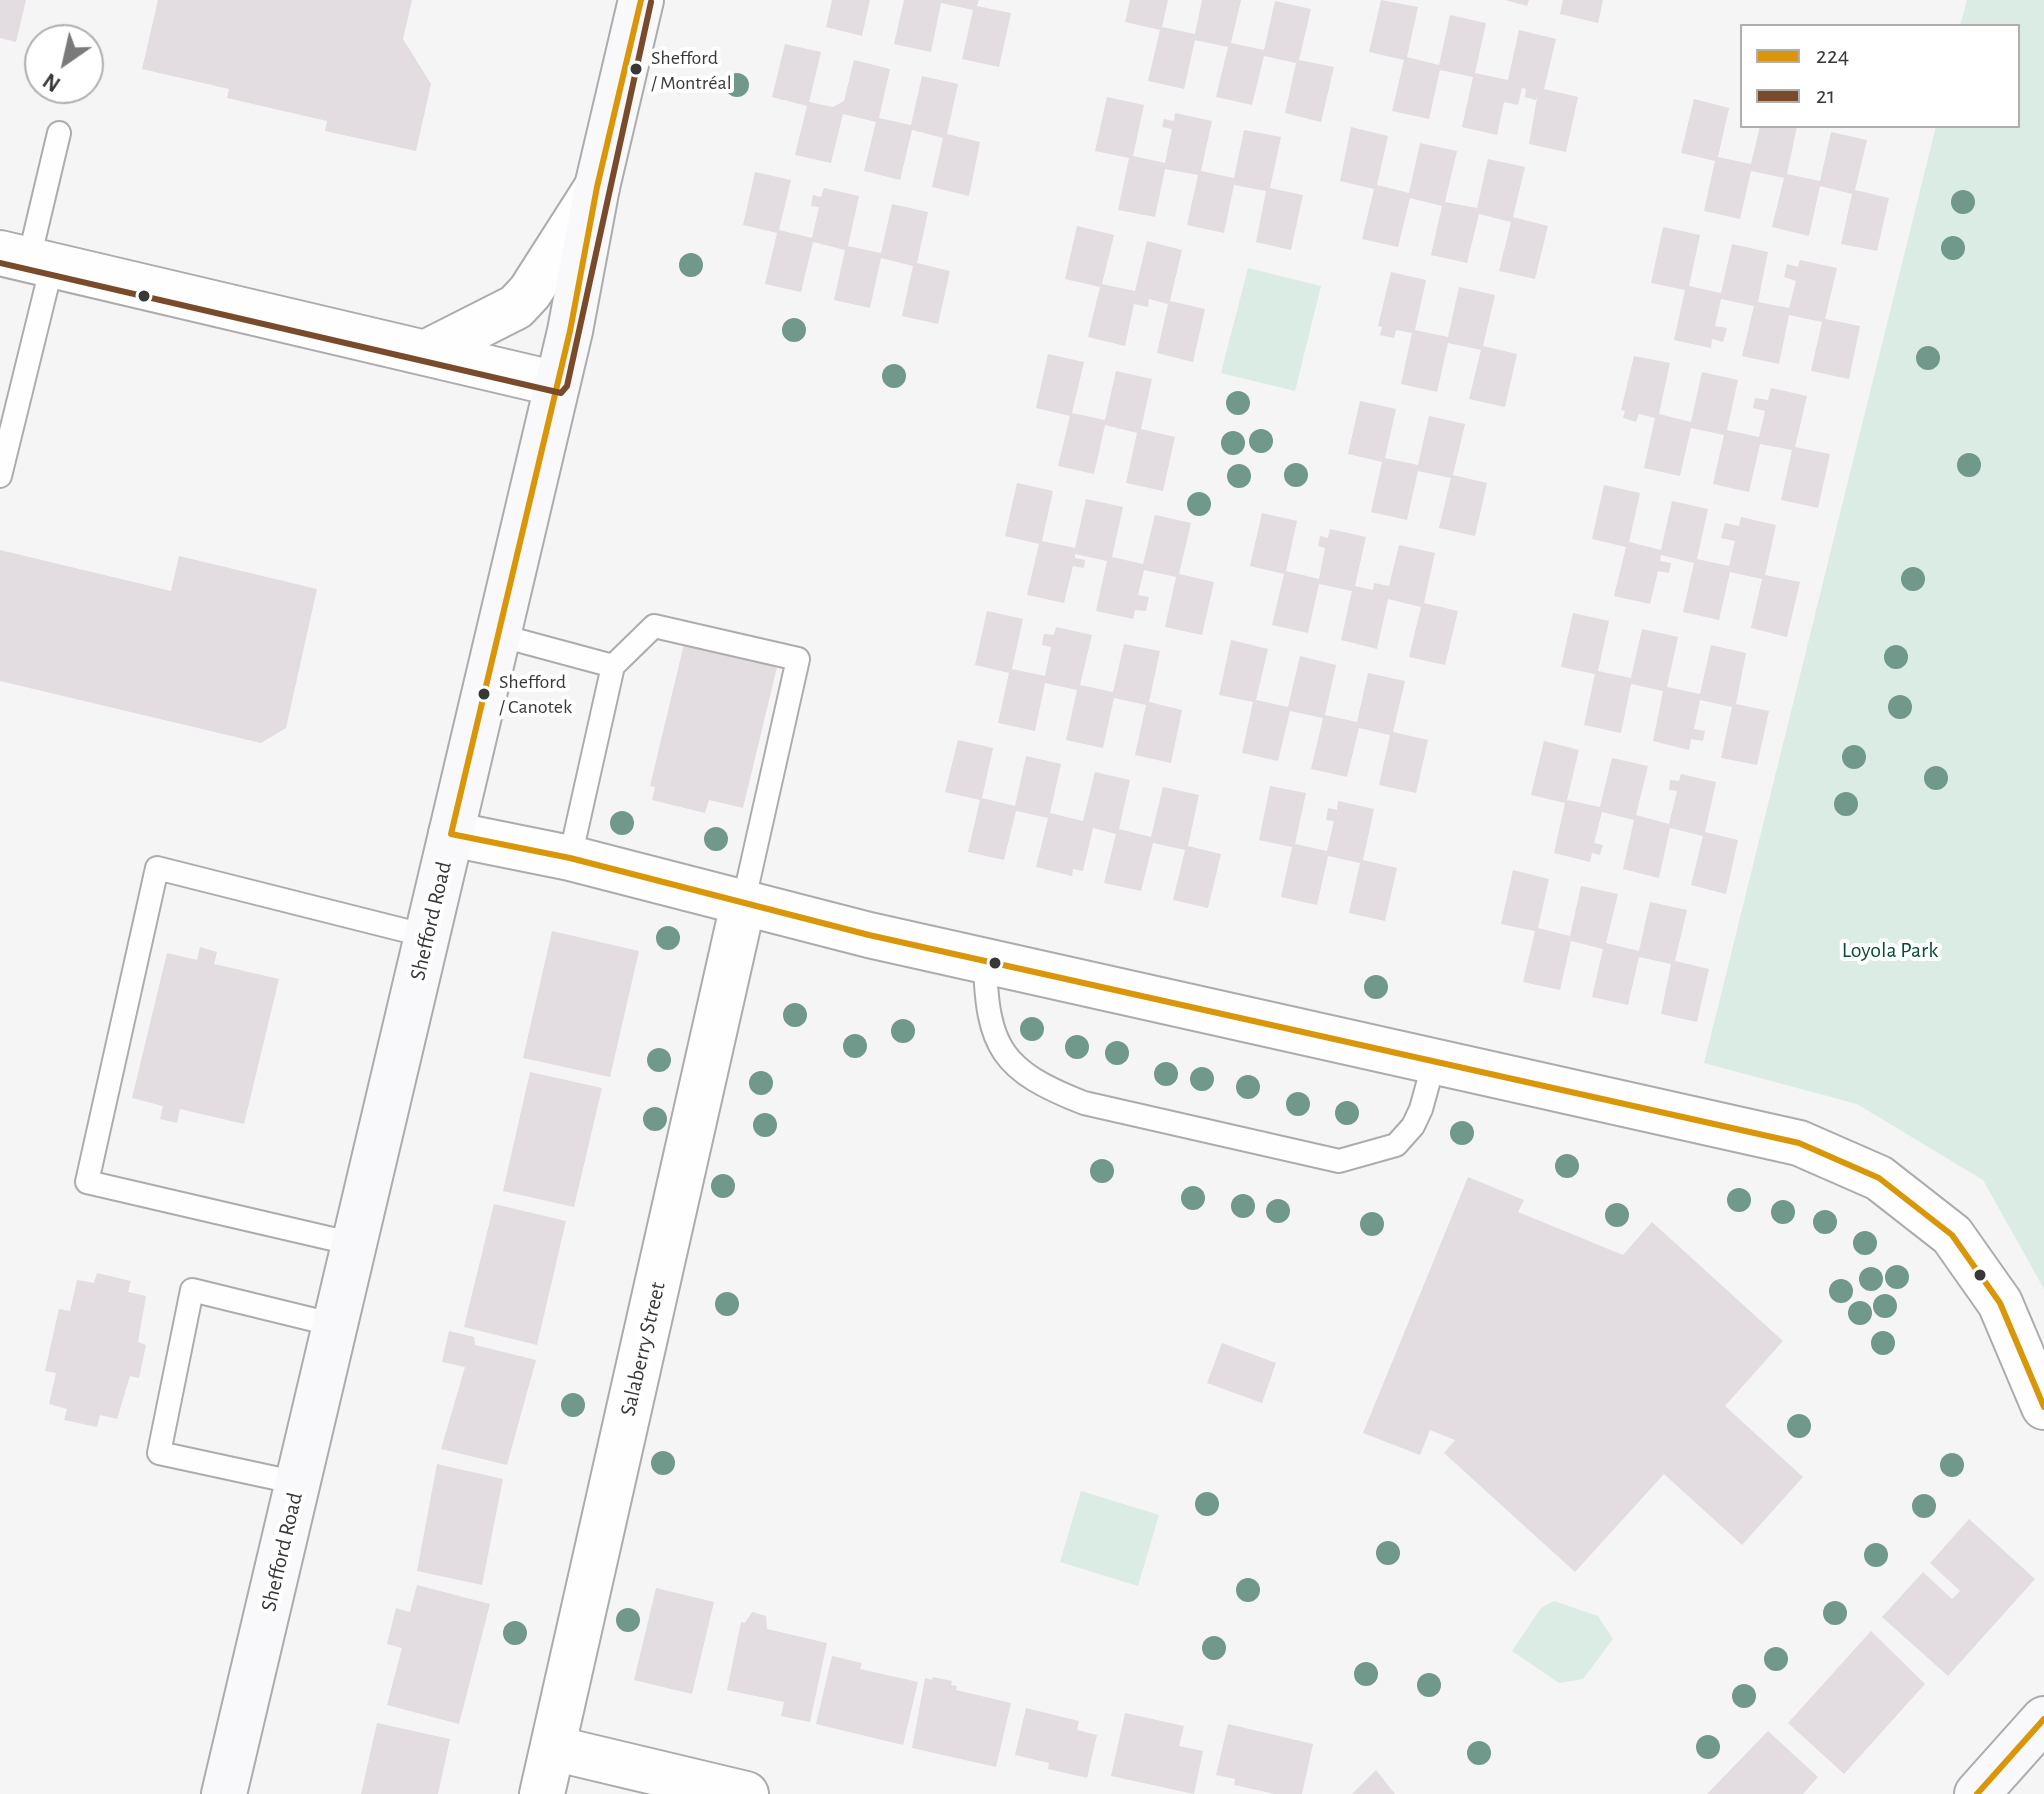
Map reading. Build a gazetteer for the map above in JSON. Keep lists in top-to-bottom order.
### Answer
{
  "streets": {
    "street": ["Shefford Road", "Salaberry Street"]
  },
  "parks": ["Loyola Park"],
  "places": ["Shefford / Montréal", "Shefford / Canotek"],
  "lines": ["transit line 224", "transit line 21"],
  "legend": ["224", "21"],
  "north": "bottom left"
}
